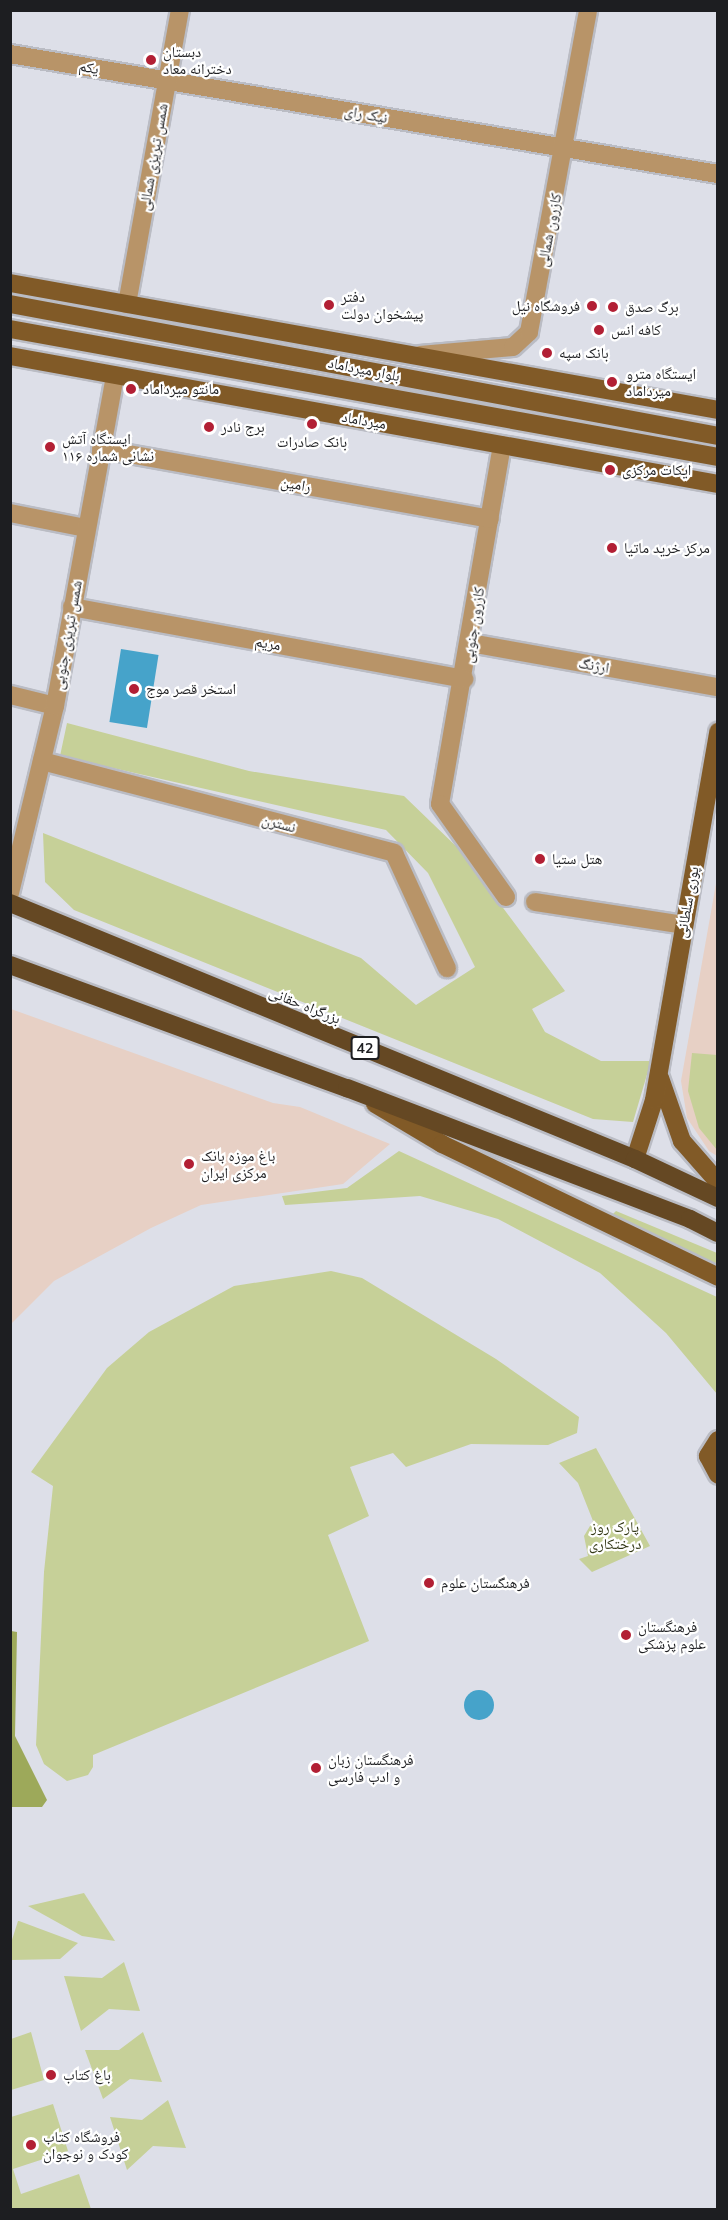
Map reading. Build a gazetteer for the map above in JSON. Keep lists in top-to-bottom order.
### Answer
{
  "streets": {
    "highway": ["بزرگراه حقانی", "42"],
    "main road": ["بلوار میرداماد", "میرداماد", "پوری سلطانی"],
    "street": [
      "یکم",
      "نیک رای",
      "شمس تبریزی شمالی",
      "کازرون شمالی",
      "رامین",
      "کازرون جنوبی",
      "شمس تبریزی جنوبی",
      "مریم",
      "ارژنگ",
      "نسترن"
    ]
  },
  "crossings": [
    ["یکم", "نیک رای"],
    ["یکم", "شمس تبریزی شمالی"],
    ["نیک رای", "شمس تبریزی شمالی"],
    ["نیک رای", "کازرون شمالی"],
    ["میرداماد", "کازرون جنوبی"],
    ["میرداماد", "شمس تبریزی جنوبی"],
    ["رامین", "کازرون جنوبی"],
    ["رامین", "شمس تبریزی جنوبی"],
    ["کازرون جنوبی", "مریم"],
    ["کازرون جنوبی", "ارژنگ"],
    ["شمس تبریزی جنوبی", "مریم"],
    ["شمس تبریزی جنوبی", "نسترن"],
    ["پوری سلطانی", "بزرگراه حقانی"]
  ],
  "parks": ["پارک روز درختکاری"],
  "places": [
    "دبستان دخترانه معاد",
    "دفتر پیشخوان دولت",
    "فروشگاه نیل",
    "برگ صدق",
    "کافه انس",
    "بانک سپه",
    "ایستگاه مترو میرداماد",
    "مانتو میرداماد",
    "بانک صادرات",
    "برج نادر",
    "ایستگاه آتش نشانی شماره ۱۱۶",
    "ایکات مرکزی",
    "مرکز خرید ماتیا",
    "استخر قصر موج",
    "هتل ستیا",
    "باغ موزه بانک مرکزی ایران",
    "فرهنگستان علوم",
    "فرهنگستان علوم پزشکی",
    "فرهنگستان زبان و ادب فارسی",
    "باغ کتاب",
    "فروشگاه کتاب کودک و نوجوان"
  ]
}
